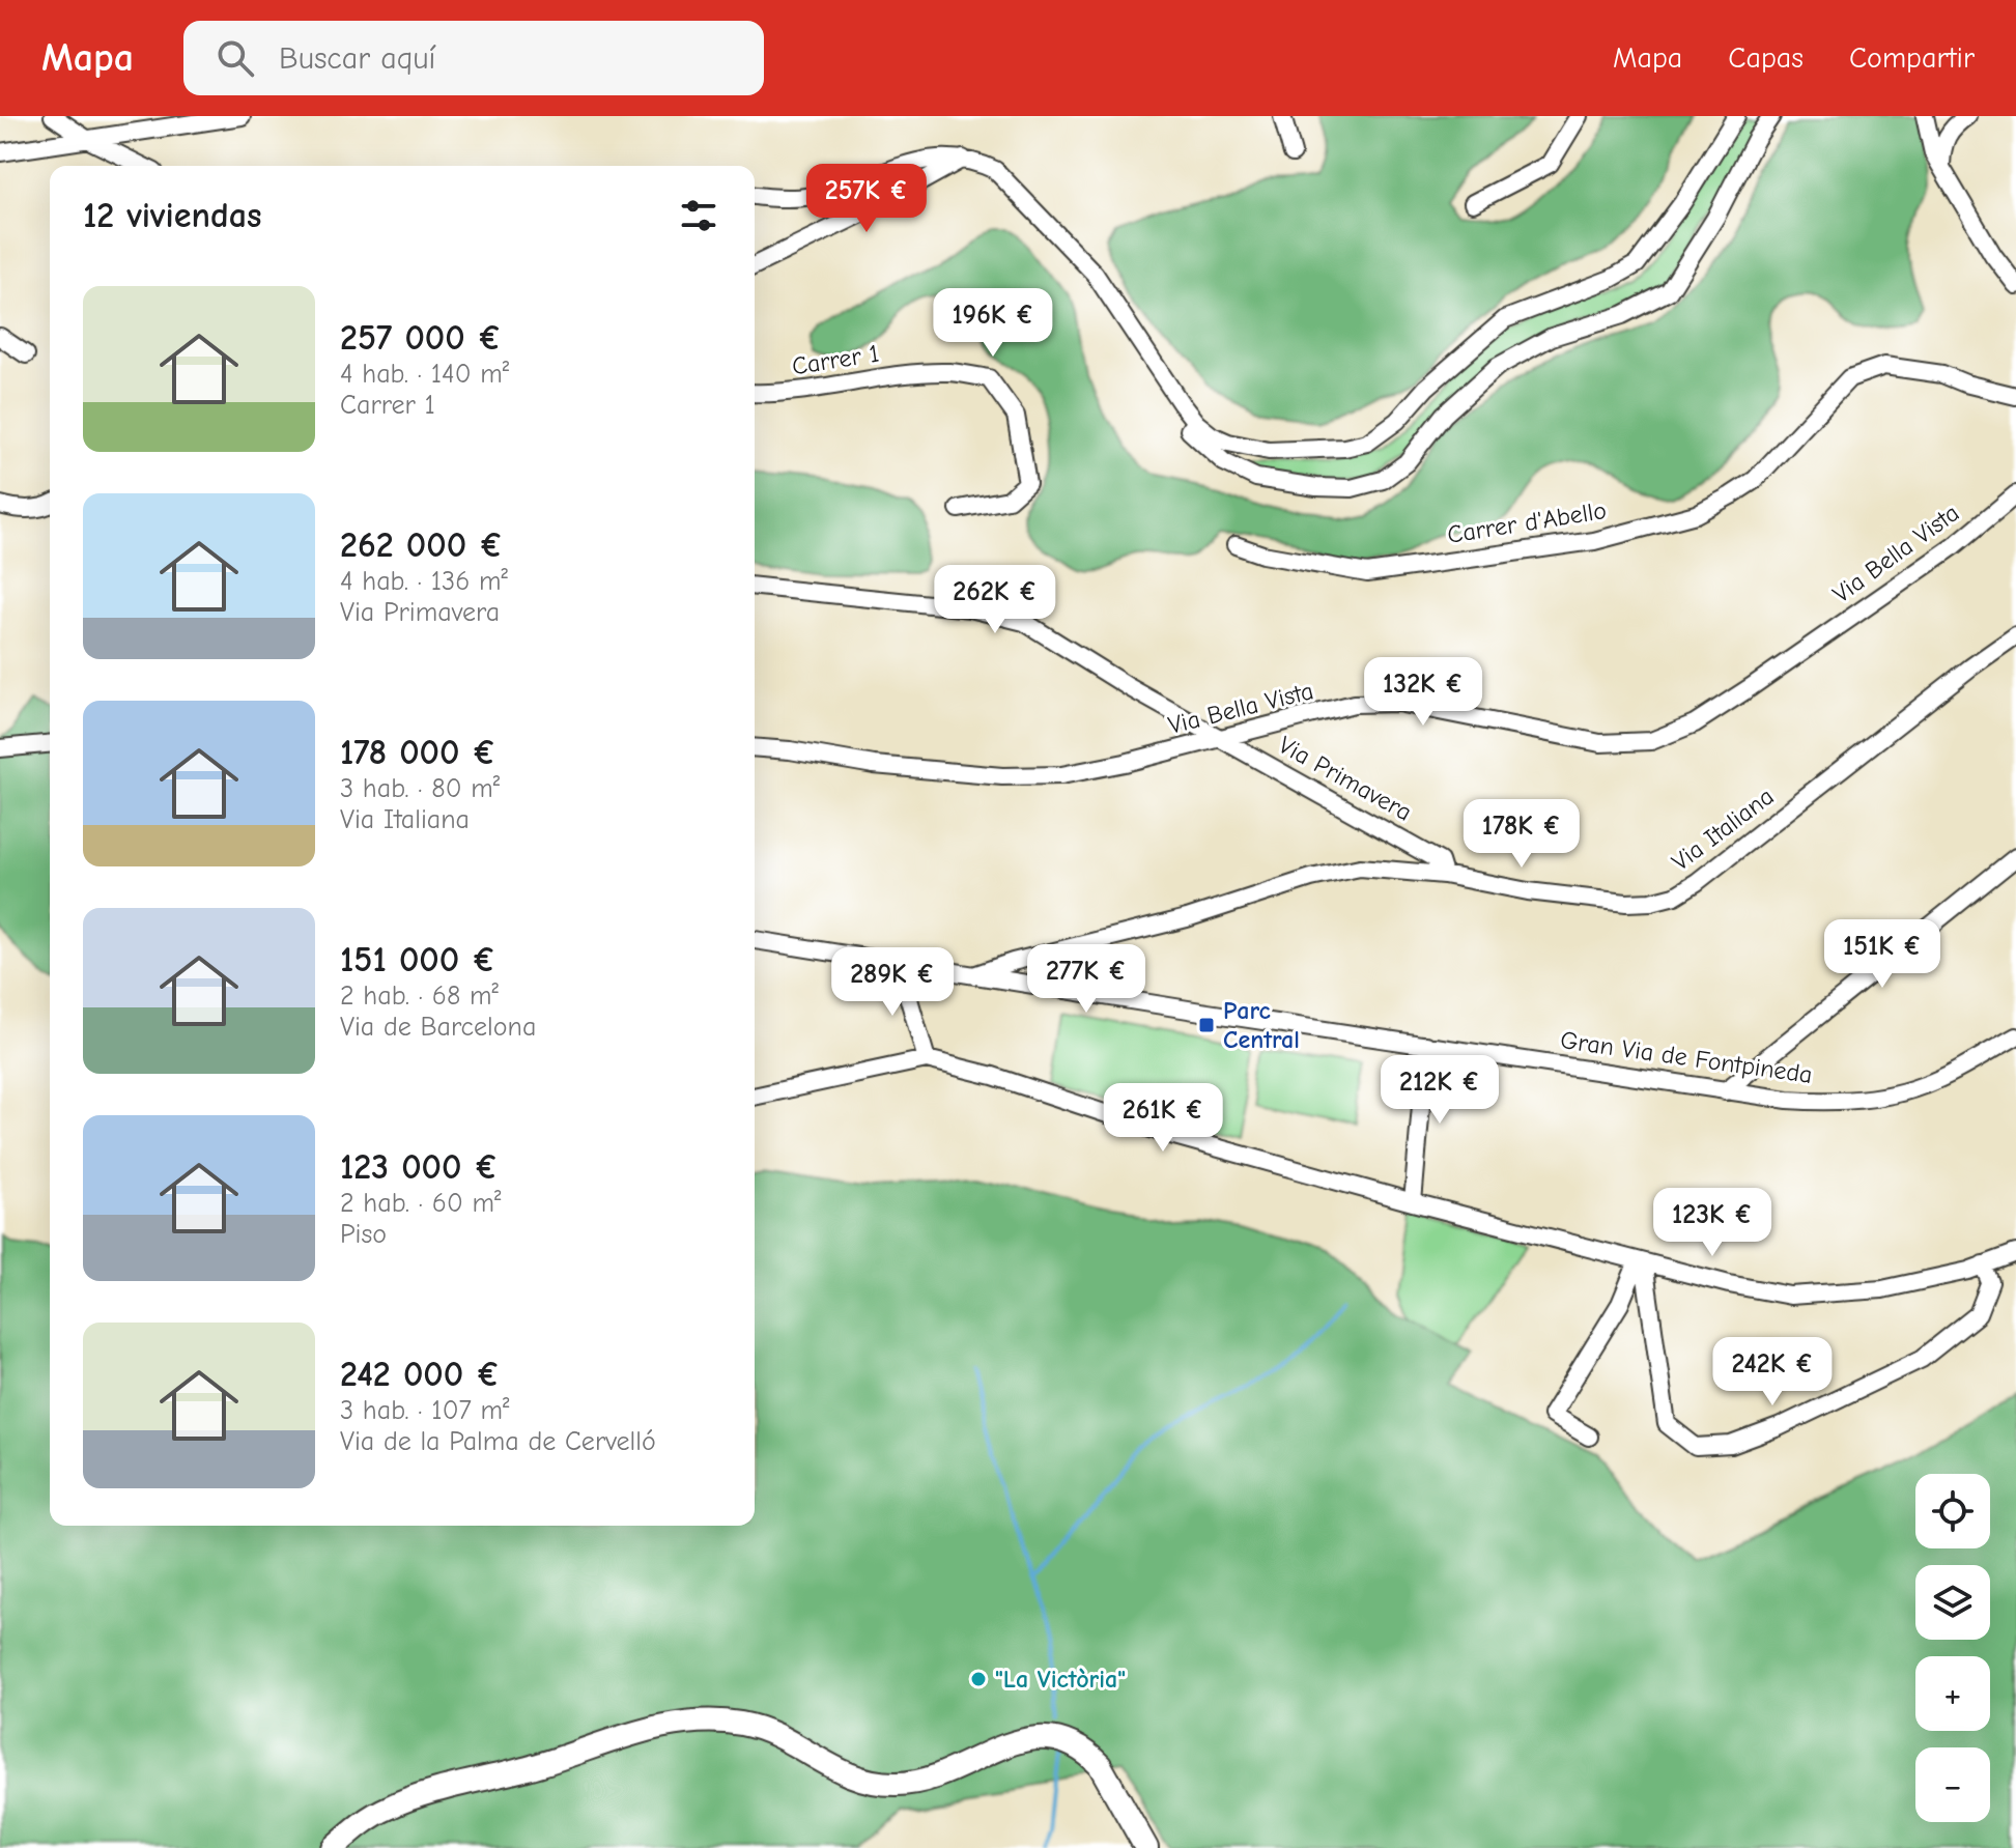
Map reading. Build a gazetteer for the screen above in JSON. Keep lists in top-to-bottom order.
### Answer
{
  "streets": {
    "street": [
      "Carrer 1",
      "Carrer d'Abello",
      "Via Bella Vista",
      "Via Primavera",
      "Via Italiana",
      "Gran Via de Fontpineda"
    ]
  },
  "crossings": [
    ["Via Bella Vista", "Via Primavera"],
    ["Via Primavera", "Via Italiana"],
    ["Via Italiana", "Gran Via de Fontpineda"]
  ],
  "places": {
    "transit": ["Parc Central"],
    "other": ["\"La Victòria\""]
  },
  "page": {
    "header": "Mapa",
    "search": "Buscar aquí",
    "nav": ["Mapa", "Capas", "Compartir"],
    "price": [
      "257K €",
      "196K €",
      "262K €",
      "132K €",
      "178K €",
      "151K €",
      "277K €",
      "289K €",
      "212K €",
      "261K €",
      "123K €",
      "242K €"
    ],
    "heading": "12 viviendas",
    "list": [
      {
        "name": "257 000 €",
        "note": "4 hab. · 140 m² · Carrer 1"
      },
      {
        "name": "262 000 €",
        "note": "4 hab. · 136 m² · Via Primavera"
      },
      {
        "name": "178 000 €",
        "note": "3 hab. · 80 m² · Via Italiana"
      },
      {
        "name": "151 000 €",
        "note": "2 hab. · 68 m² · Via de Barcelona"
      },
      {
        "name": "123 000 €",
        "note": "2 hab. · 60 m² · Piso"
      },
      {
        "name": "242 000 €",
        "note": "3 hab. · 107 m² · Via de la Palma de Cervelló"
      }
    ],
    "map_buttons": ["+", "−"]
  }
}
